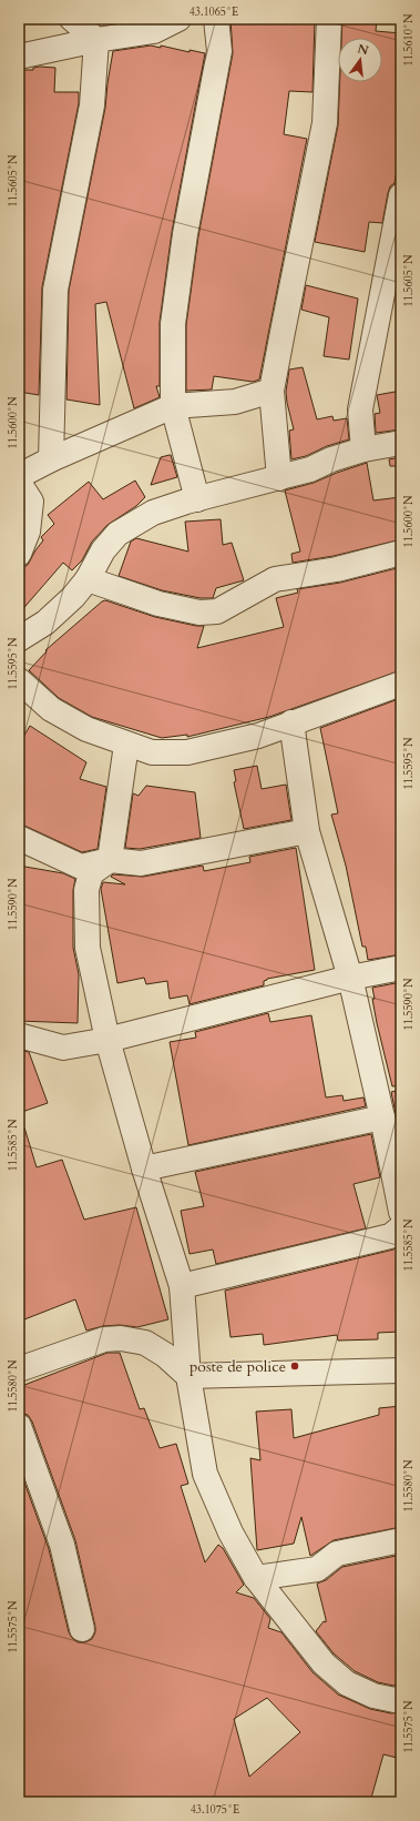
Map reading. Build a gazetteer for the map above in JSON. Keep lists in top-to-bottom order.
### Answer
{
  "places": ["poste de police"],
  "north": "top",
  "coordinates": [
    "43.1065°E",
    "11.5610°N",
    "11.5605°N",
    "11.5600°N",
    "11.5595°N",
    "11.5590°N",
    "11.5585°N",
    "11.5580°N",
    "11.5575°N",
    "43.1075°E"
  ]
}
